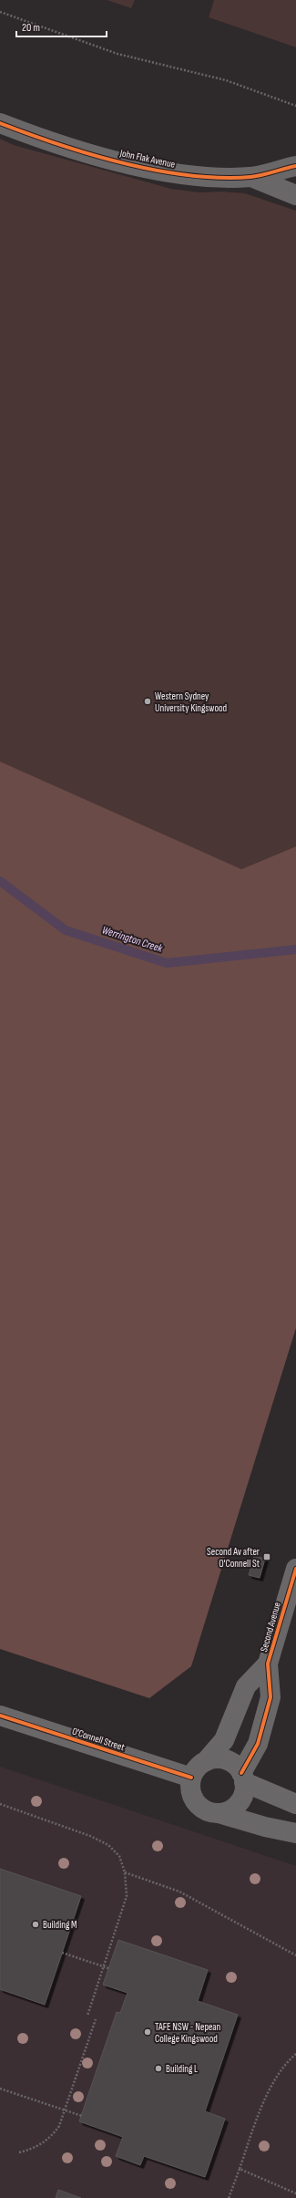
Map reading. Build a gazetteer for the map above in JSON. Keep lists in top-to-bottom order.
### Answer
{
  "streets": {
    "street": ["John Flak Avenue", "Second Avenue", "O'Connell Street"]
  },
  "crossings": [
    ["Second Avenue", "O'Connell Street"]
  ],
  "water": ["Werrington Creek"],
  "places": {
    "other": [
      "Western Sydney University Kingswood",
      "Building M",
      "TAFE NSW - Nepean College Kingswood",
      "Building L"
    ],
    "transit": ["Second Av after O'Connell St"]
  },
  "scale_bar": "20 m"
}
